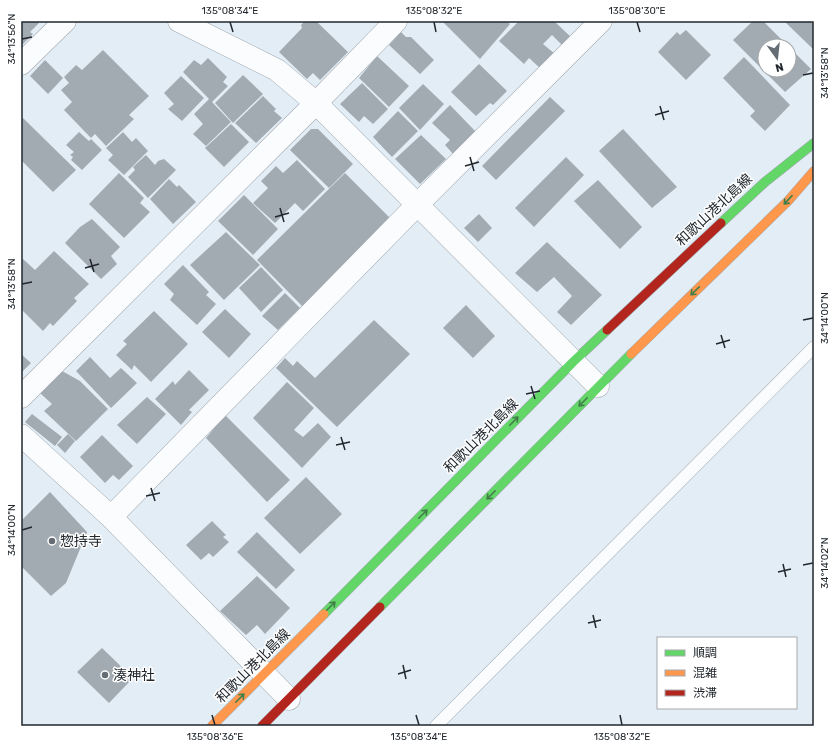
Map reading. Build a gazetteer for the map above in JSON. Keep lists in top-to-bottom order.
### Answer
{
  "streets": {
    "main road": ["和歌山港北島線"]
  },
  "places": ["惣持寺", "湊神社"],
  "legend": ["順調", "混雑", "渋滞"],
  "north": "bottom",
  "coordinates": [
    "135°08'34\"E",
    "135°08'32\"E",
    "135°08'30\"E",
    "34°13'56\"N",
    "34°13'58\"N",
    "34°14'00\"N",
    "34°14'02\"N",
    "135°08'36\"E"
  ]
}
